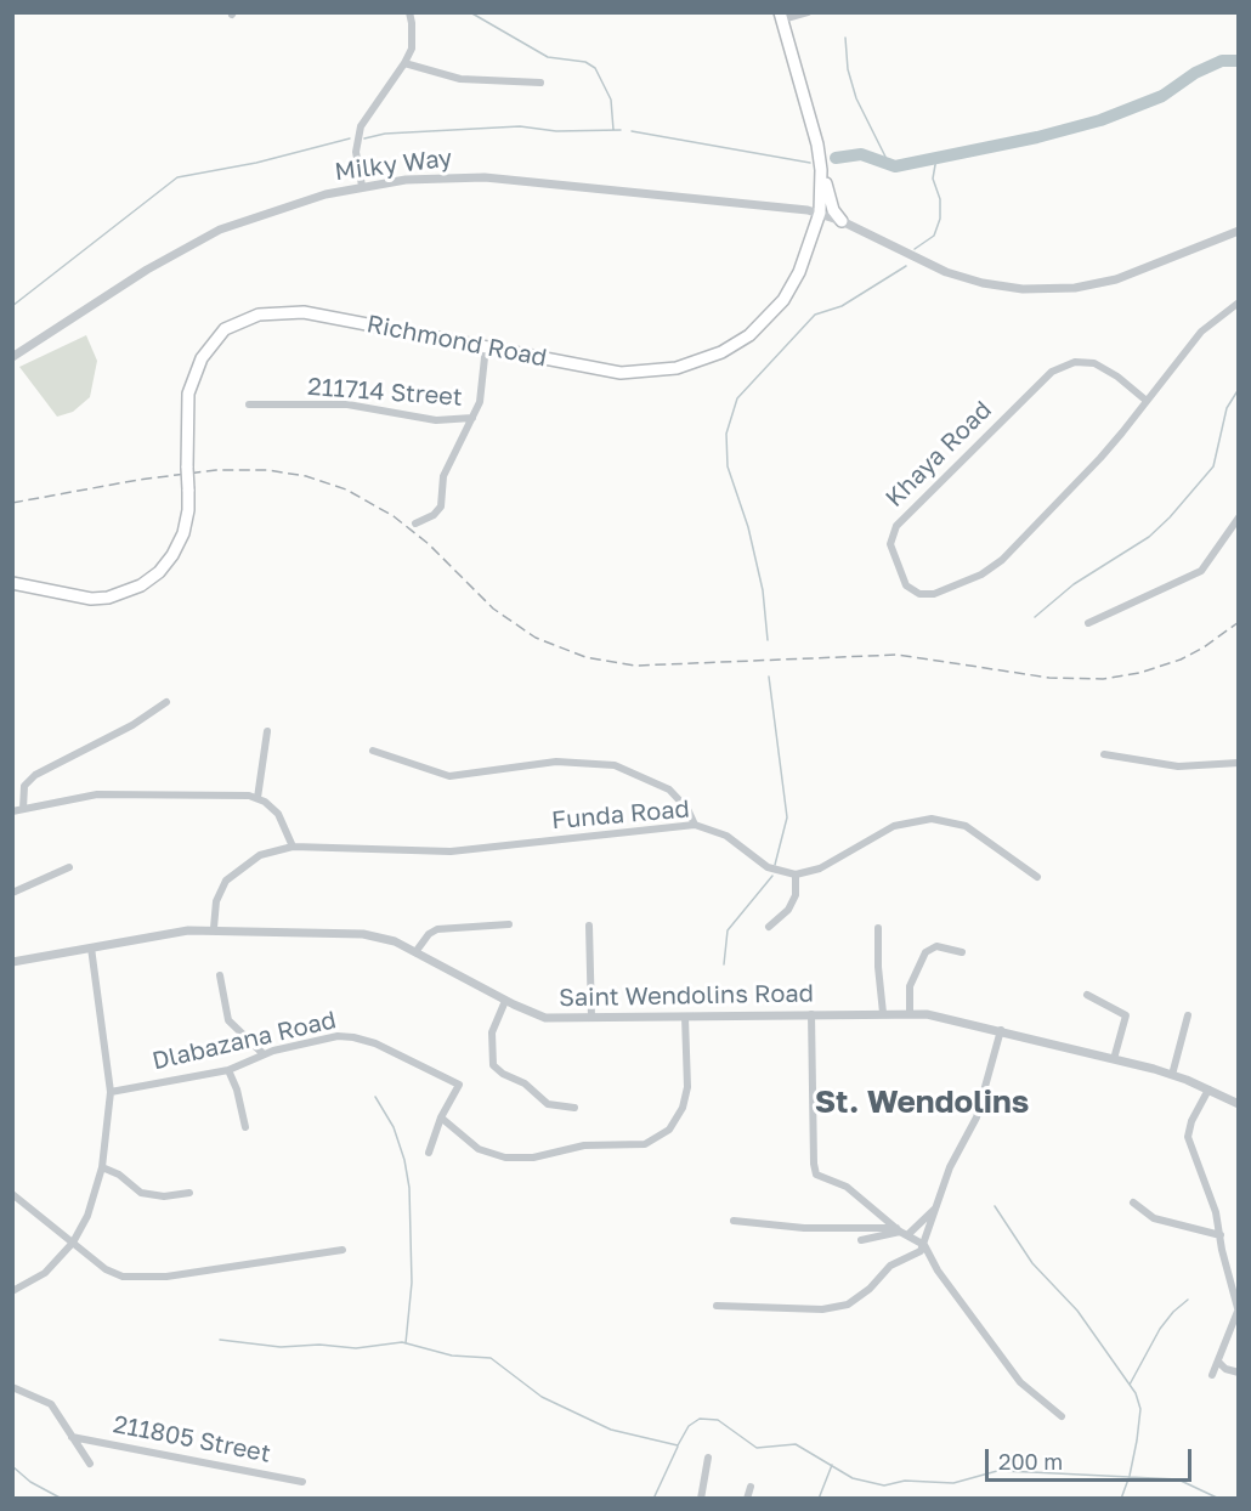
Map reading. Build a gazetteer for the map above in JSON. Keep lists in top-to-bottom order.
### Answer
{
  "streets": {
    "highway": ["Richmond Road"],
    "street": [
      "Milky Way",
      "211714 Street",
      "Khaya Road",
      "Funda Road",
      "Saint Wendolins Road",
      "Dlabazana Road",
      "211805 Street"
    ]
  },
  "crossings": [
    ["Milky Way", "Richmond Road"],
    ["Funda Road", "Saint Wendolins Road"]
  ],
  "districts": ["St. Wendolins"],
  "scale_bar": "200 m"
}
